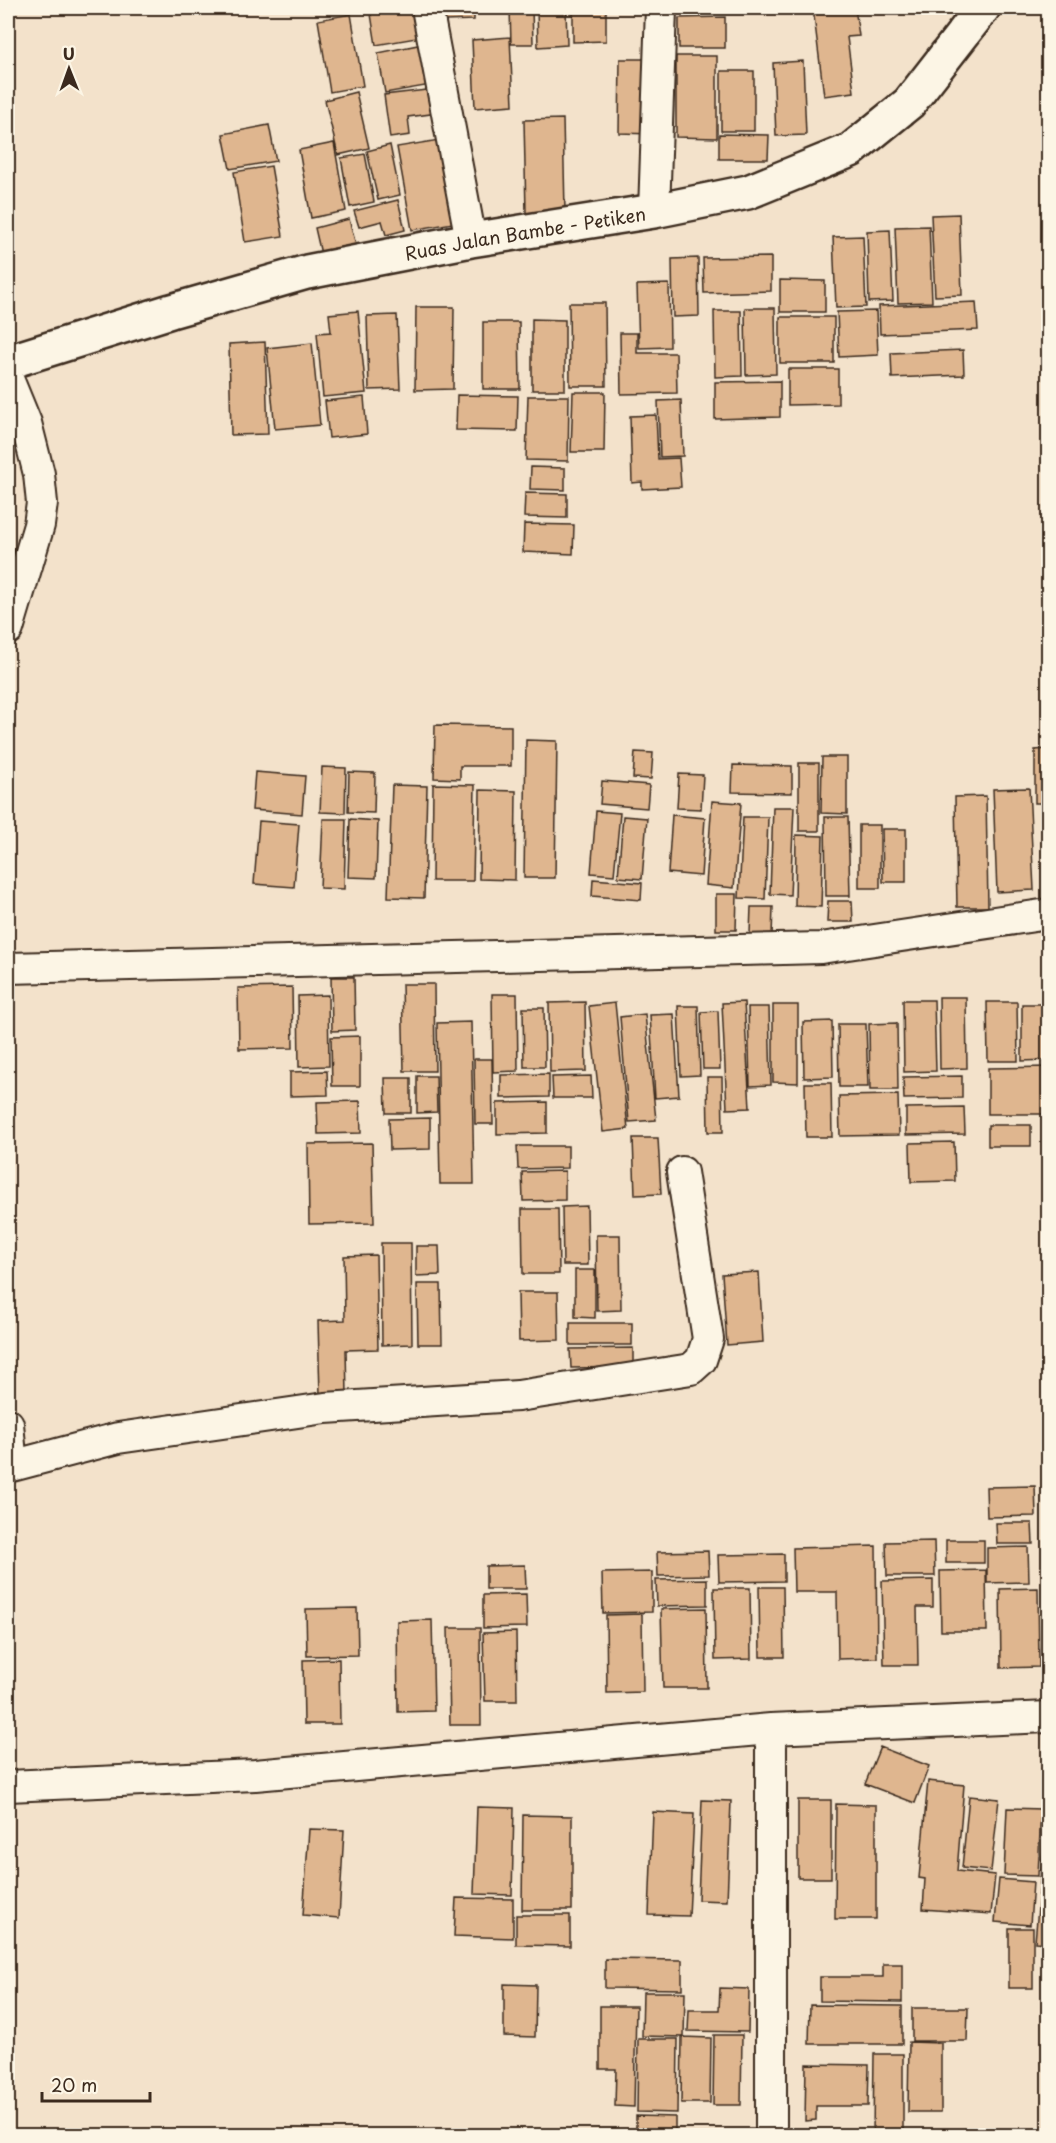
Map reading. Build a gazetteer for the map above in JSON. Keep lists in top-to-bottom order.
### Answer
{
  "streets": {
    "main road": ["Ruas Jalan Bambe - Petiken"]
  },
  "scale_bar": "20 m",
  "north": "top"
}
